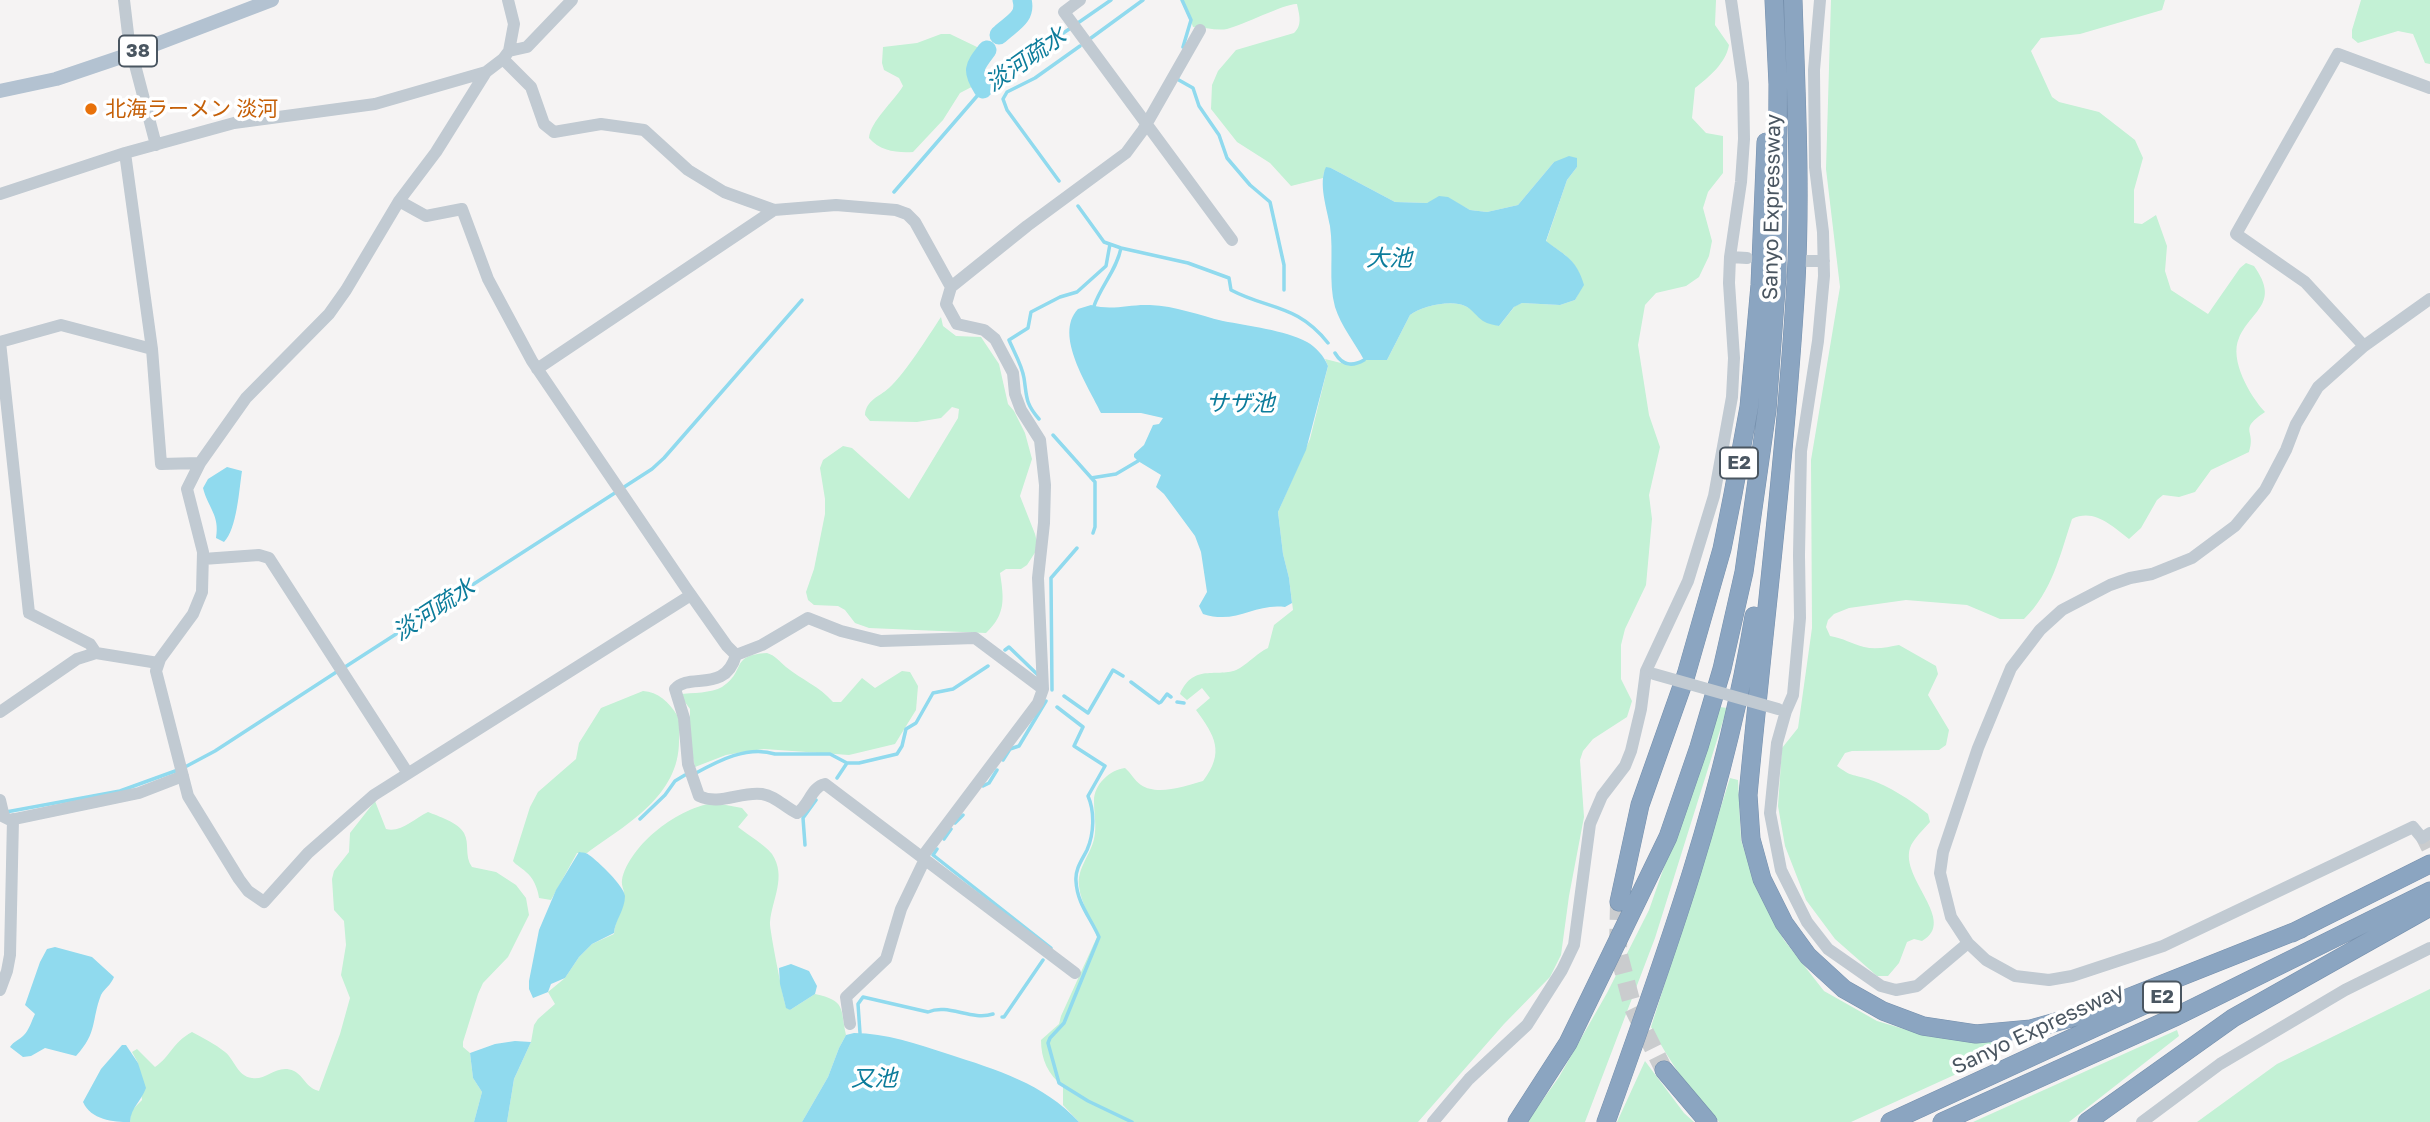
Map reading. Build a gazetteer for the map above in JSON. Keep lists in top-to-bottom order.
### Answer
{
  "streets": {
    "highway": ["Sanyo Expressway", "E2"],
    "main road": ["38"]
  },
  "water": [
    "淡河疏水",
    "大池",
    "サザ池",
    "又池"
  ],
  "places": ["北海ラーメン 淡河"]
}
